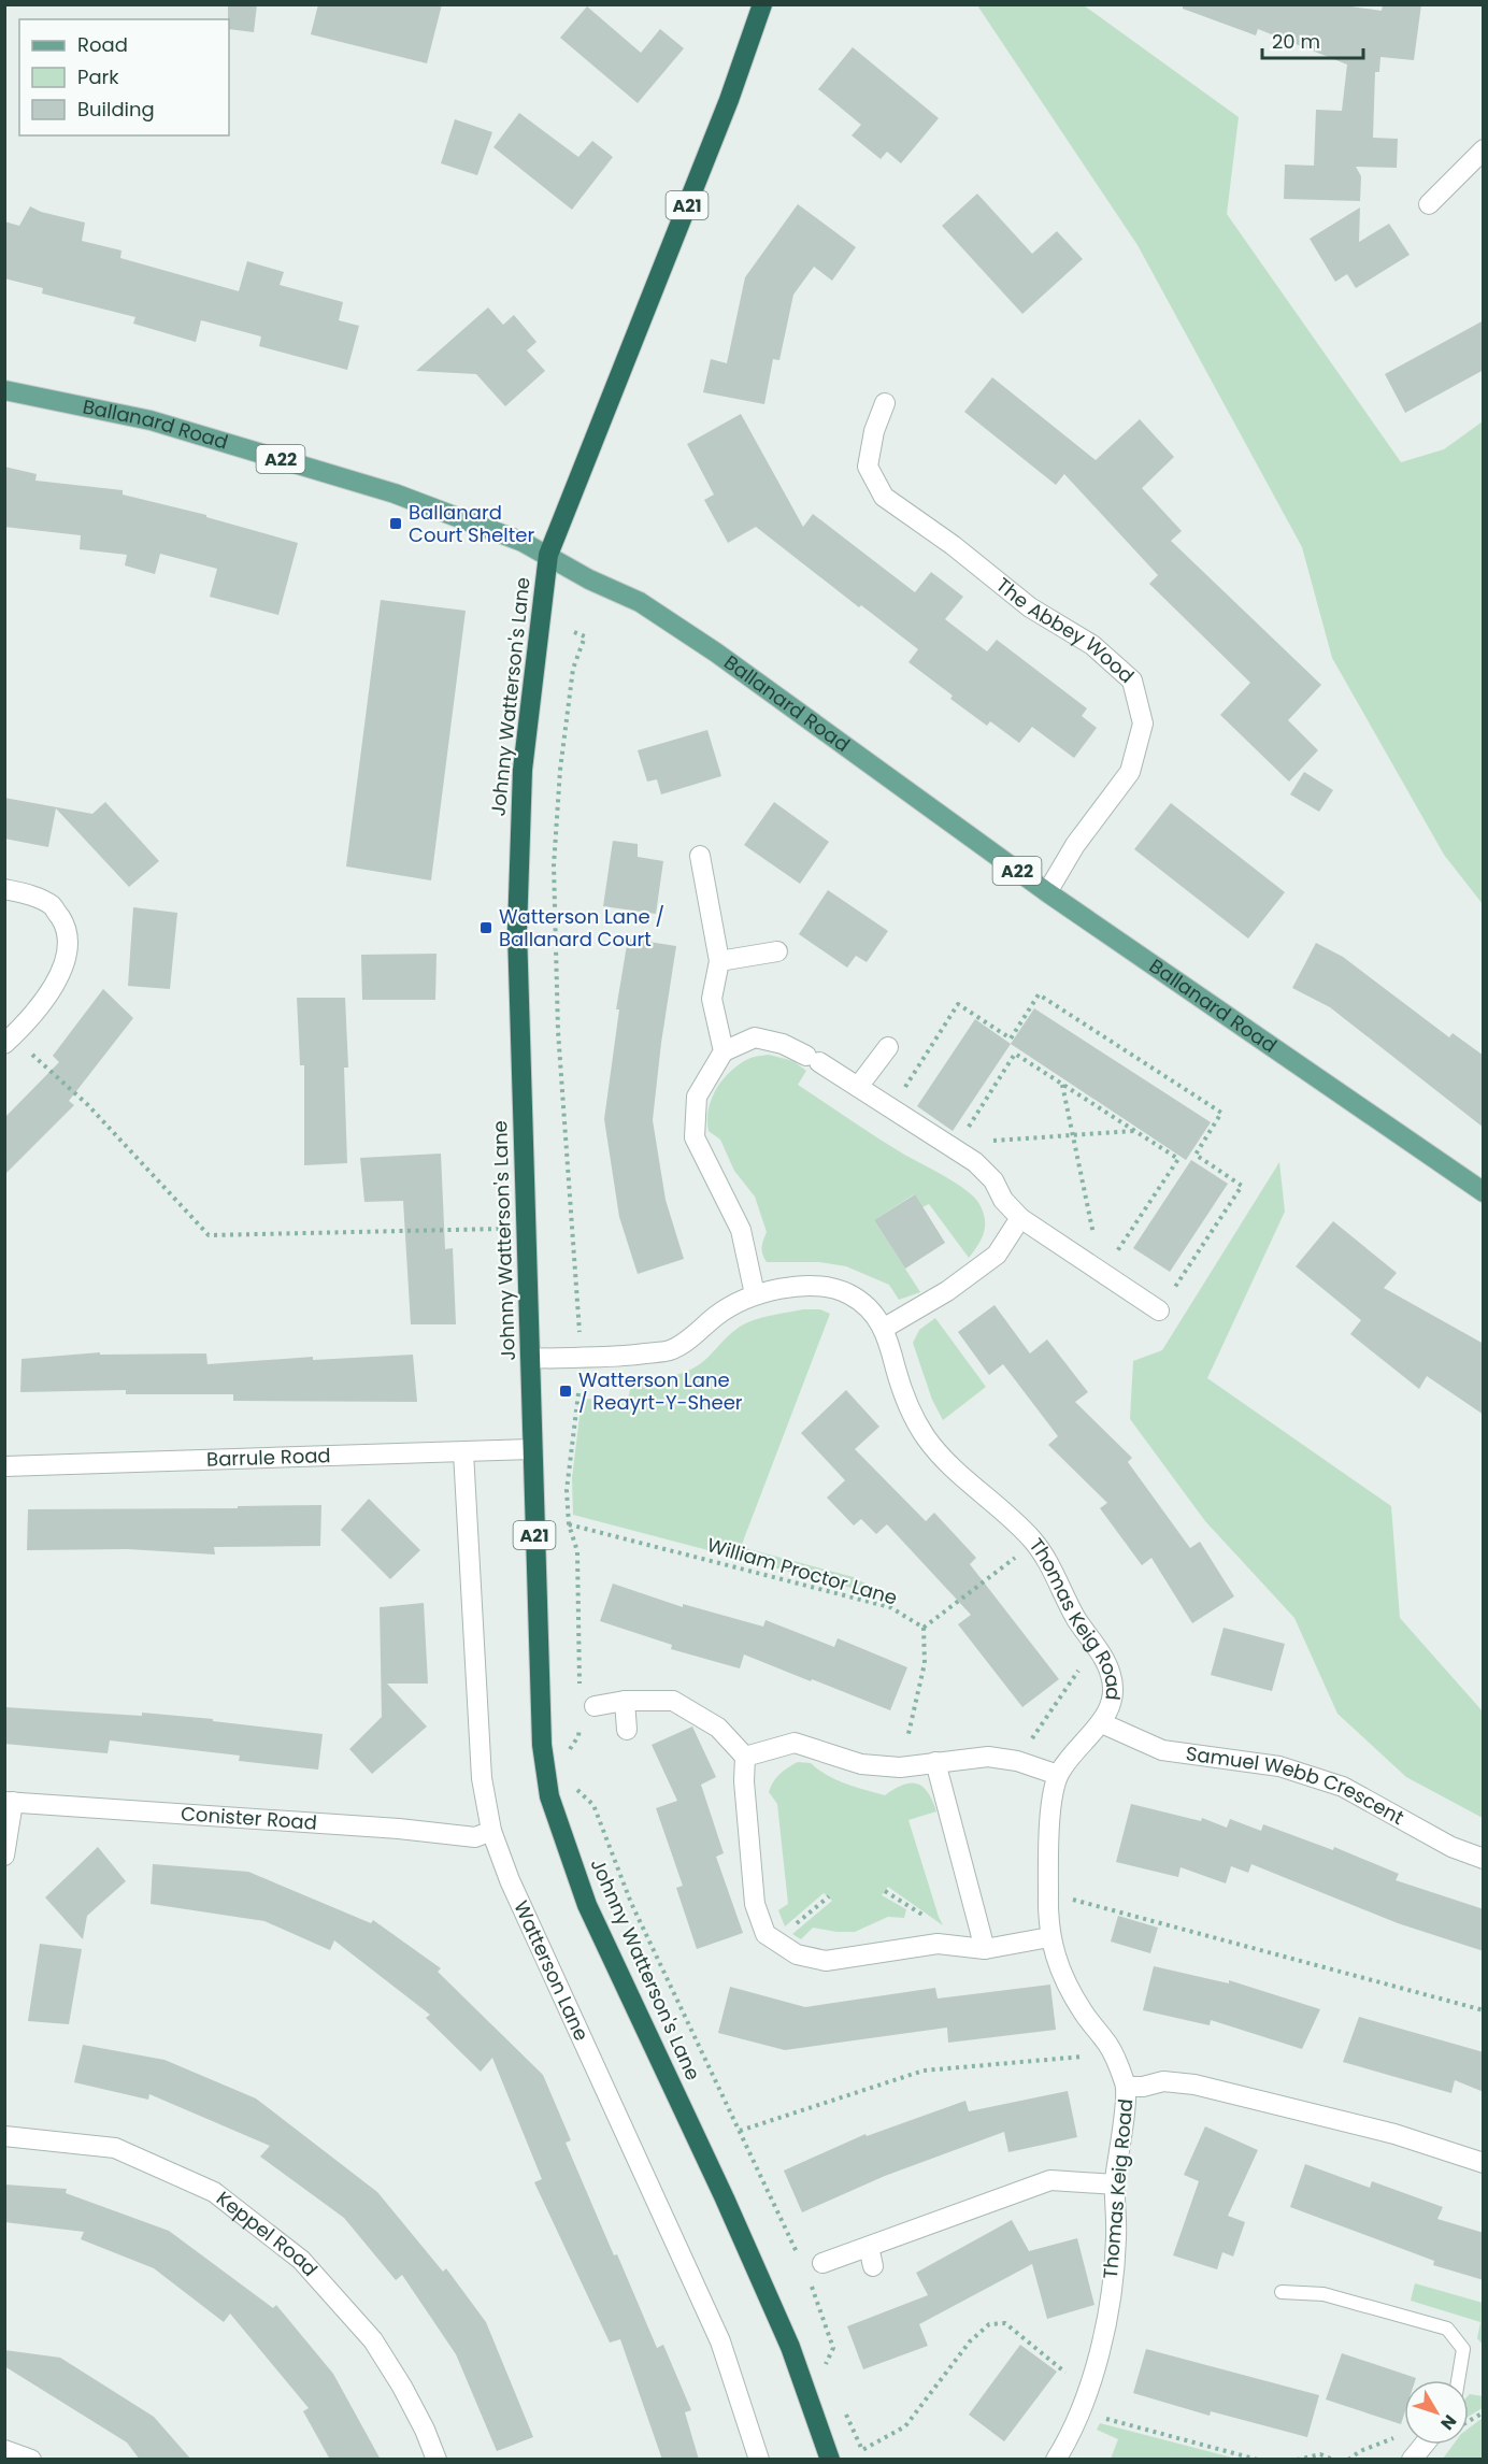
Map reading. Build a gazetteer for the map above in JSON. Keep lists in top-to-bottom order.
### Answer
{
  "streets": {
    "highway": ["A21", "Johnny Watterson's Lane"],
    "main road": ["Ballanard Road", "A22"],
    "street": [
      "The Abbey Wood",
      "Barrule Road",
      "Thomas Keig Road",
      "Samuel Webb Crescent",
      "Conister Road",
      "Watterson Lane",
      "Keppel Road"
    ],
    "path": ["William Proctor Lane"]
  },
  "crossings": [
    ["Ballanard Road", "The Abbey Wood"],
    ["Ballanard Road", "Johnny Watterson's Lane"],
    ["Johnny Watterson's Lane", "Barrule Road"],
    ["Johnny Watterson's Lane", "Thomas Keig Road"],
    ["Barrule Road", "Watterson Lane"],
    ["Thomas Keig Road", "Samuel Webb Crescent"],
    ["Conister Road", "Watterson Lane"]
  ],
  "places": {
    "transit": ["Ballanard Court Shelter", "Watterson Lane / Ballanard Court", "Watterson Lane / Reayrt-Y-Sheer"]
  },
  "legend": ["Road", "Park", "Building"],
  "scale_bar": "20 m",
  "north": "bottom right"
}
